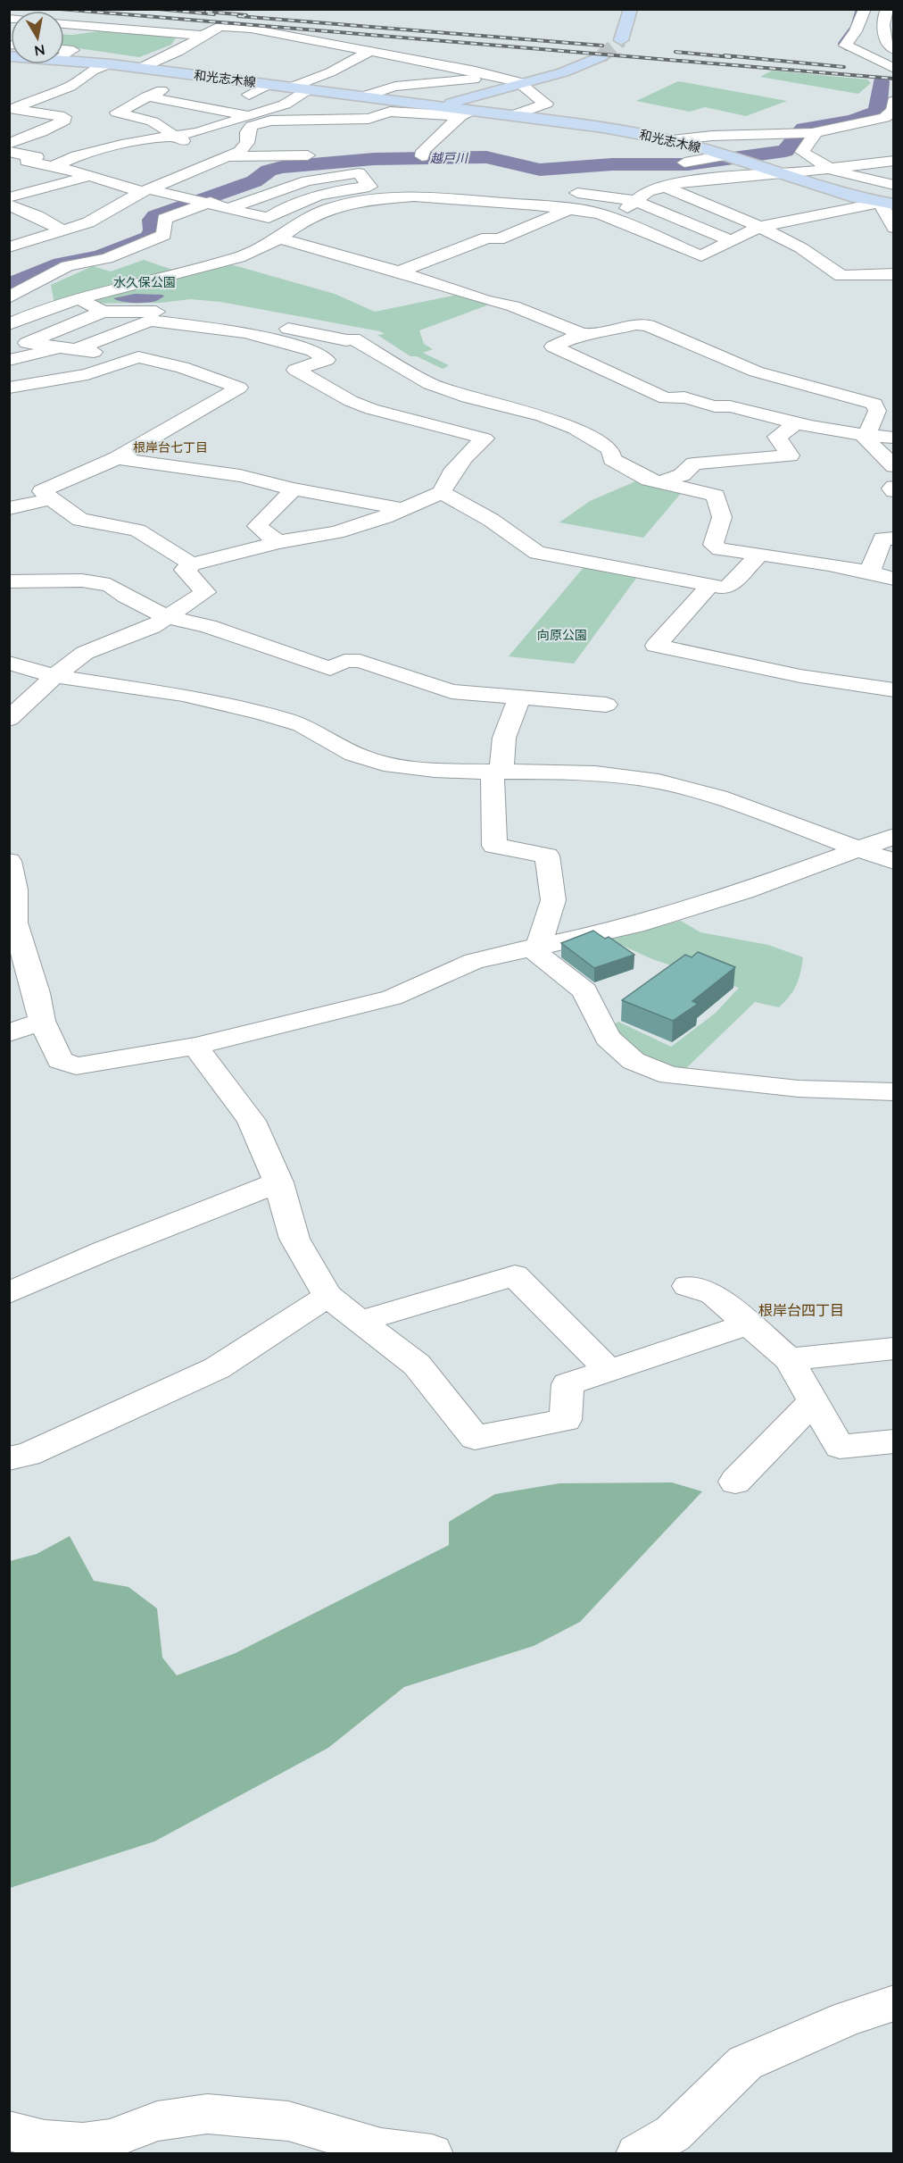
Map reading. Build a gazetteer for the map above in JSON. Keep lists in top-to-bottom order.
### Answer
{
  "streets": {
    "main road": ["和光志木線"]
  },
  "districts": ["根岸台七丁目", "根岸台四丁目"],
  "water": ["越戸川"],
  "parks": ["水久保公園", "向原公園"],
  "north": "bottom"
}
